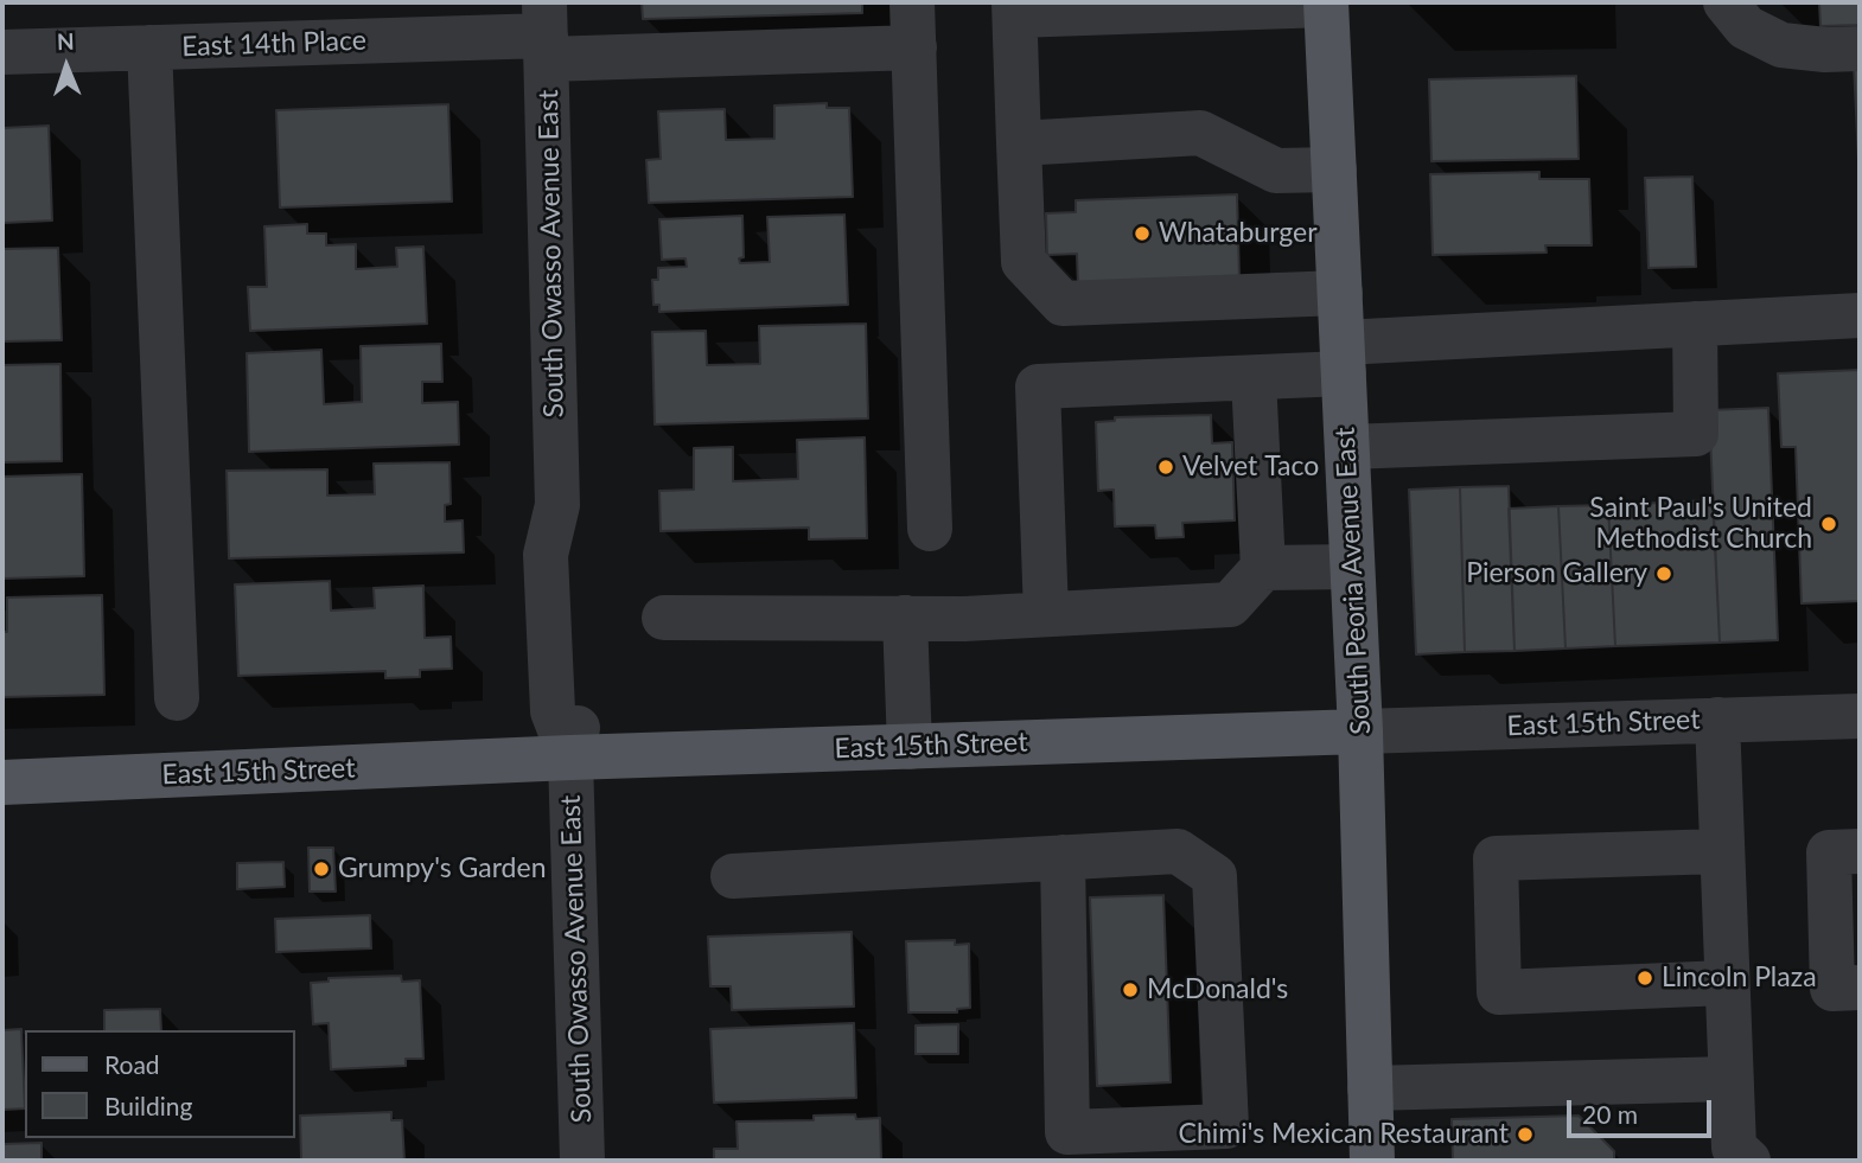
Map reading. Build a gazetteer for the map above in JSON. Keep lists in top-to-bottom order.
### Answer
{
  "streets": {
    "main road": ["South Peoria Avenue East", "East 15th Street"],
    "street": ["East 14th Place", "South Owasso Avenue East"]
  },
  "crossings": [
    ["East 14th Place", "South Owasso Avenue East"],
    ["South Owasso Avenue East", "East 15th Street"],
    ["South Peoria Avenue East", "East 15th Street"]
  ],
  "places": [
    "Whataburger",
    "Velvet Taco",
    "Saint Paul's United Methodist Church",
    "Pierson Gallery",
    "Grumpy's Garden",
    "Lincoln Plaza",
    "McDonald's",
    "Chimi's Mexican Restaurant"
  ],
  "legend": ["Road", "Building"],
  "scale_bar": "20 m",
  "north": "top"
}
